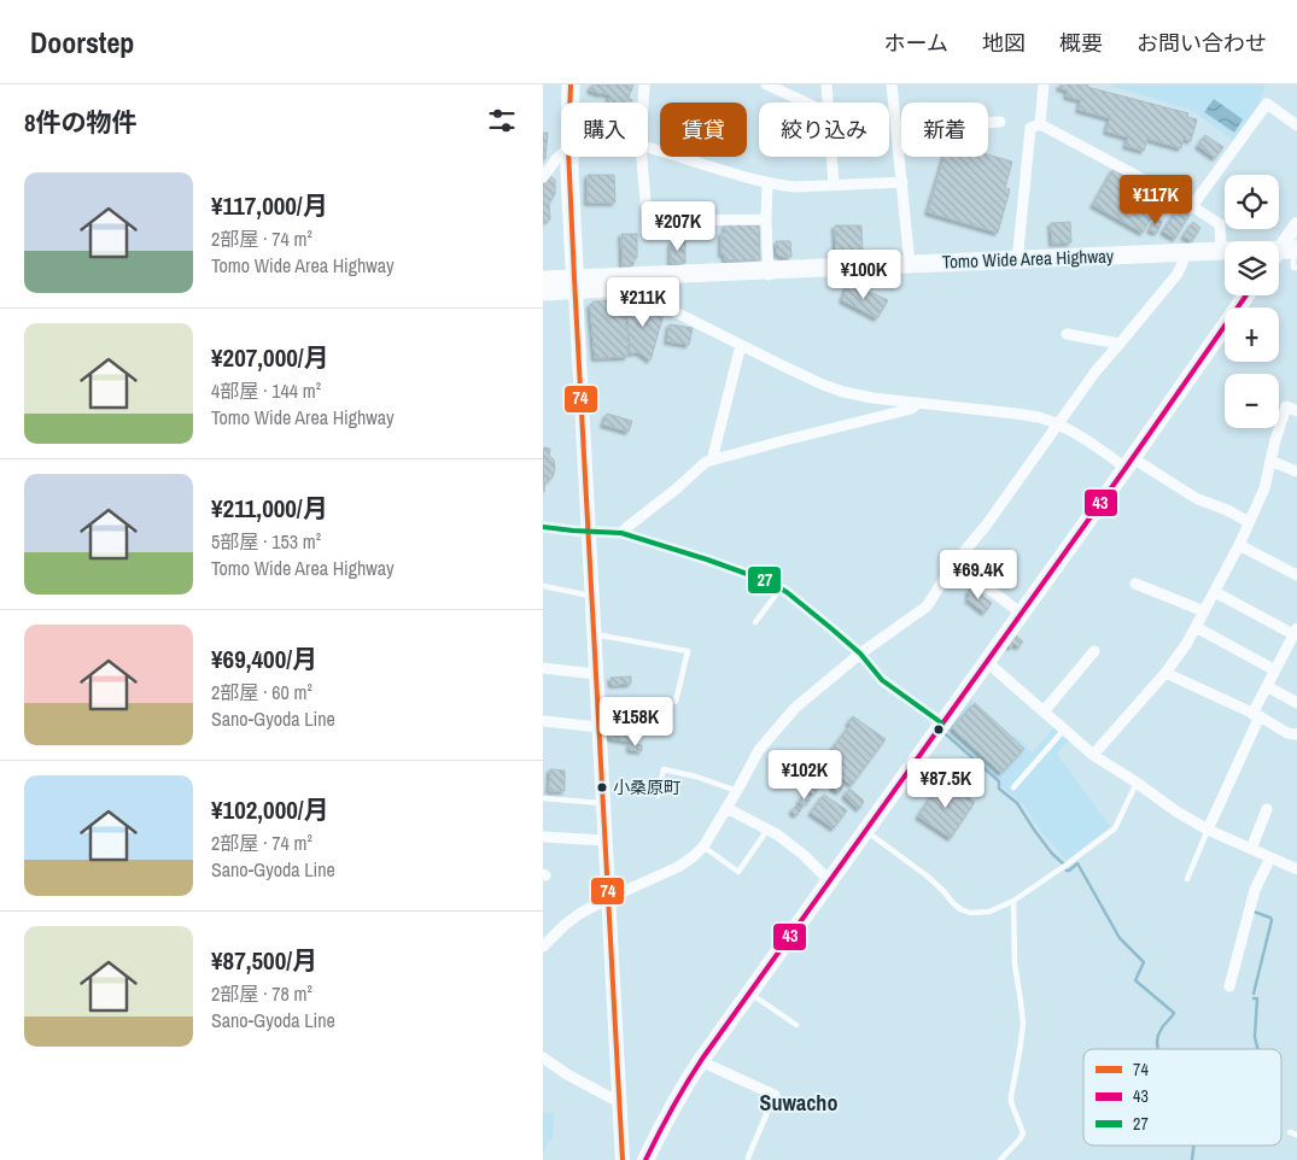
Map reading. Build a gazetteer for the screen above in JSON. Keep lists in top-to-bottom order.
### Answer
{
  "streets": {
    "highway": ["Tomo Wide Area Highway"]
  },
  "districts": ["Suwacho"],
  "places": ["小桑原町"],
  "lines": ["transit line 74", "transit line 43", "transit line 27"],
  "legend": ["74", "43", "27"],
  "page": {
    "header": "Doorstep",
    "nav": [
      "ホーム",
      "地図",
      "概要",
      "お問い合わせ"
    ],
    "heading": "8件の物件",
    "chip": [
      "購入",
      "賃貸",
      "絞り込み",
      "新着"
    ],
    "list": [
      {
        "name": "¥117,000/月",
        "note": "2部屋 · 74 m² · Tomo Wide Area Highway"
      },
      {
        "name": "¥207,000/月",
        "note": "4部屋 · 144 m² · Tomo Wide Area Highway"
      },
      {
        "name": "¥211,000/月",
        "note": "5部屋 · 153 m² · Tomo Wide Area Highway"
      },
      {
        "name": "¥69,400/月",
        "note": "2部屋 · 60 m² · Sano-Gyoda Line"
      },
      {
        "name": "¥102,000/月",
        "note": "2部屋 · 74 m² · Sano-Gyoda Line"
      },
      {
        "name": "¥87,500/月",
        "note": "2部屋 · 78 m² · Sano-Gyoda Line"
      }
    ],
    "map_buttons": ["+", "−"],
    "price": [
      "¥117K",
      "¥207K",
      "¥100K",
      "¥211K",
      "¥69.4K",
      "¥158K",
      "¥102K",
      "¥87.5K"
    ]
  }
}
